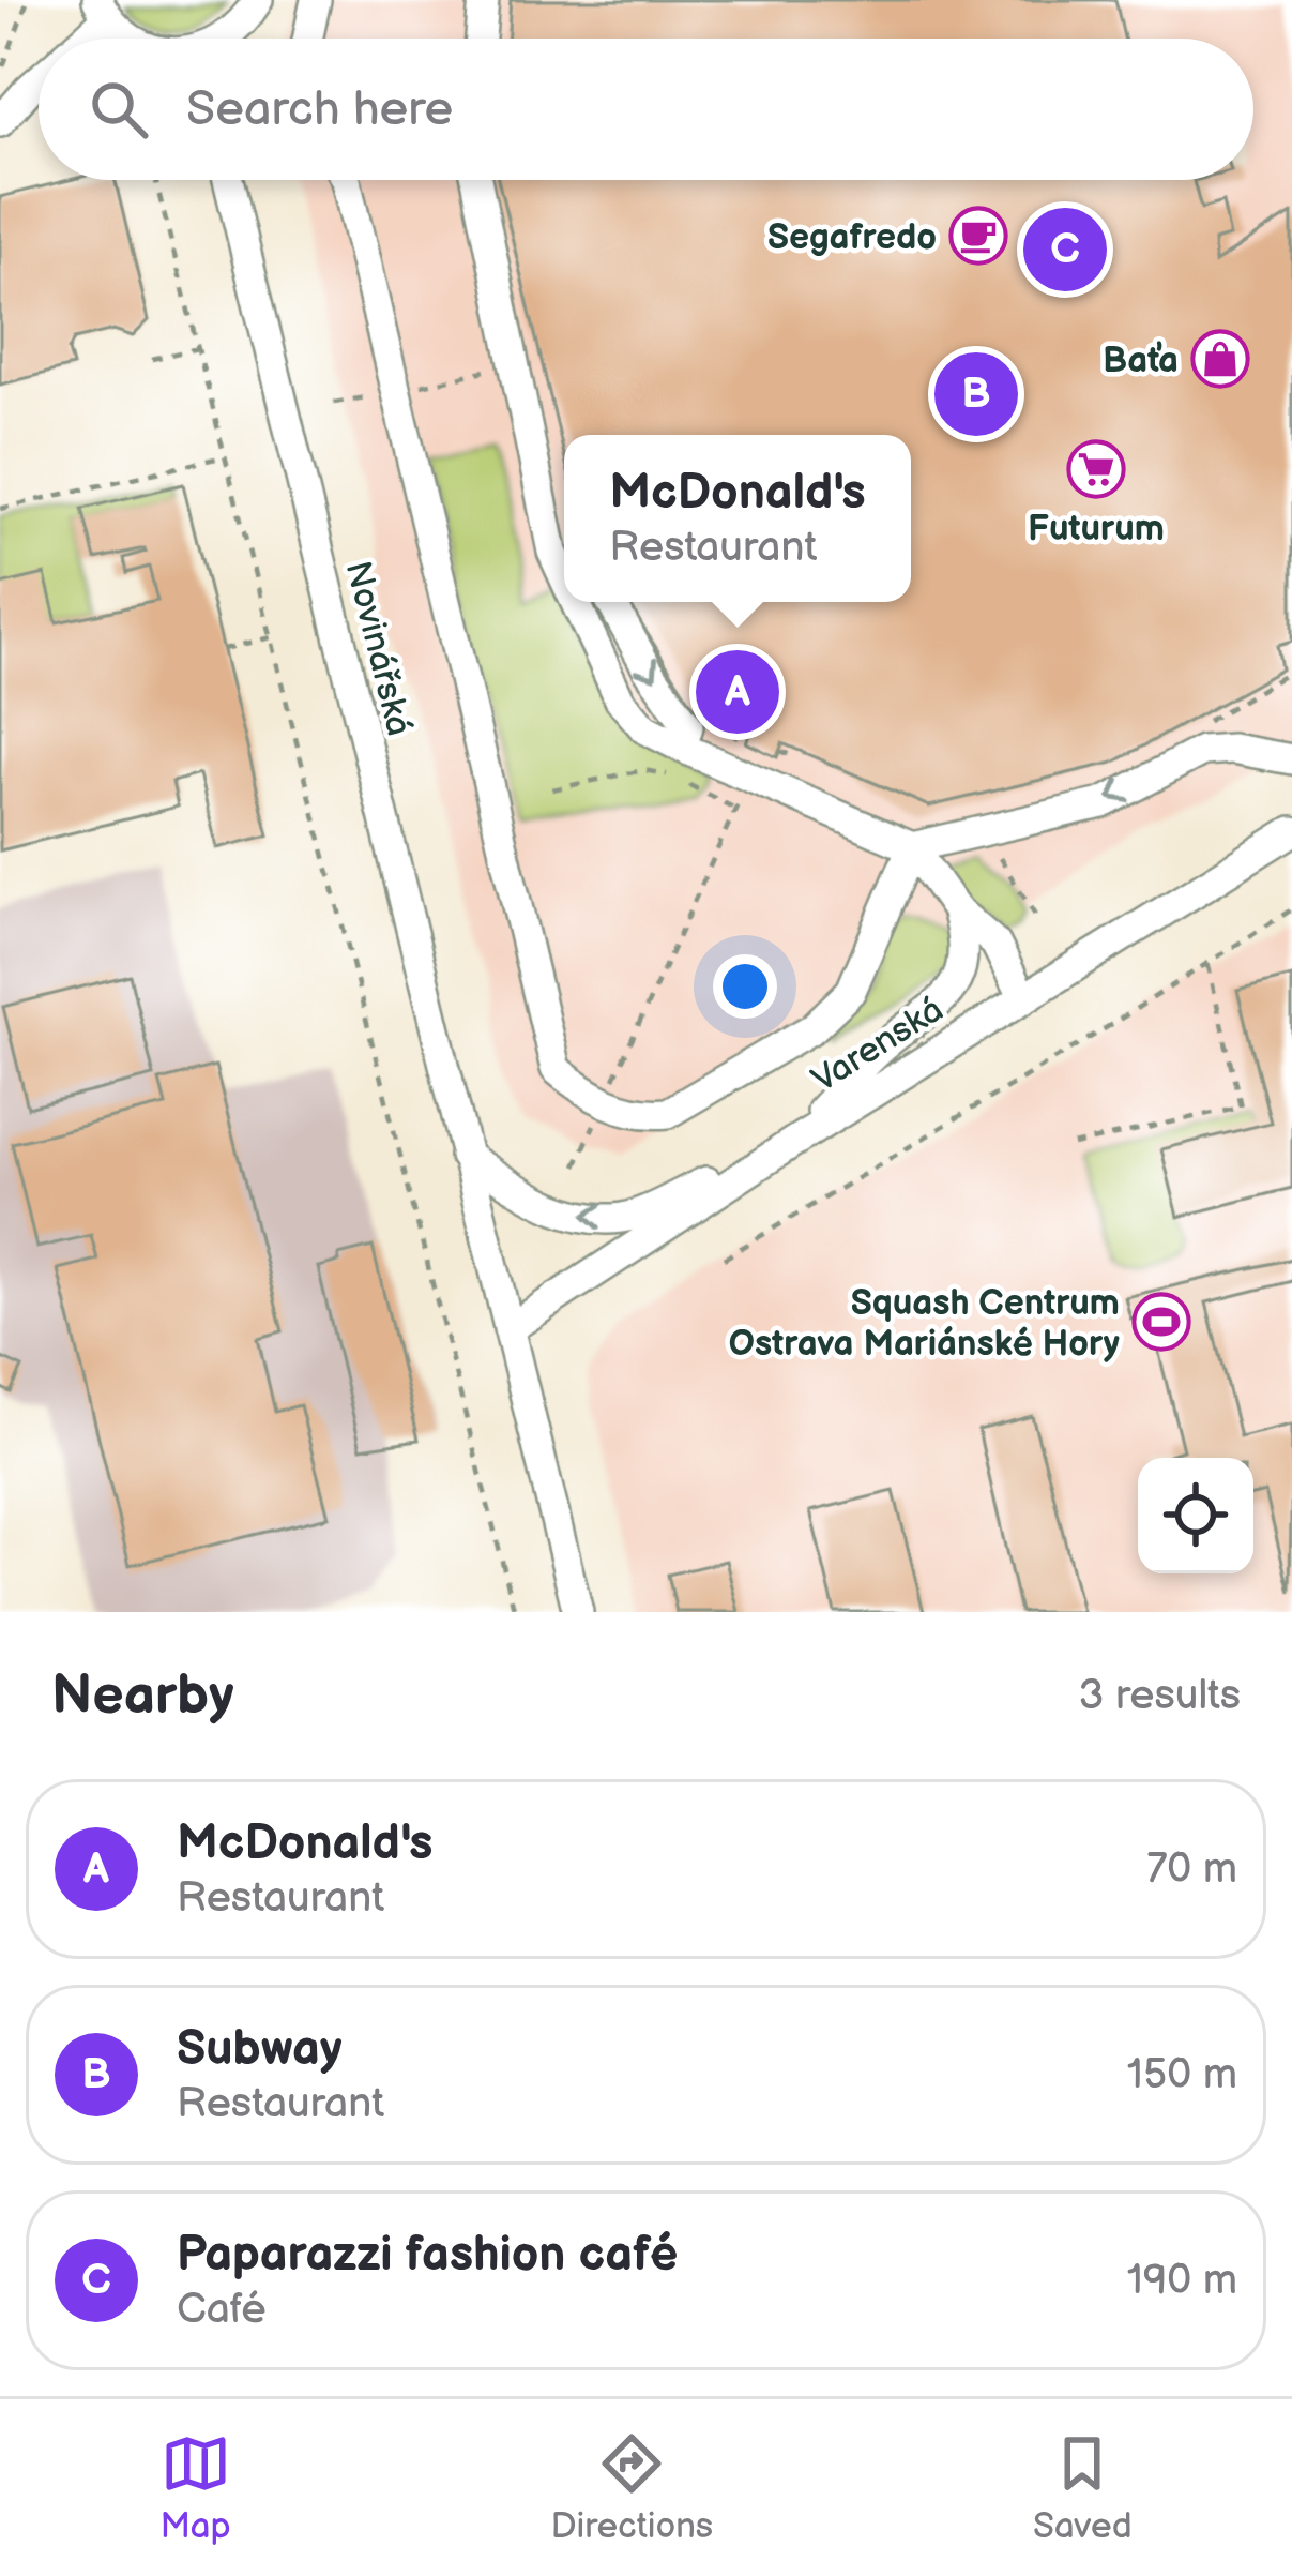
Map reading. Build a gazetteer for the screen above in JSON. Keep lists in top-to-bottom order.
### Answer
{
  "streets": {
    "street": ["Novinářská", "Varenská"]
  },
  "crossings": [
    ["Novinářská", "Varenská"]
  ],
  "places": {
    "cafe": ["Segafredo"],
    "shop": ["Baťa"],
    "supermarket": ["Futurum"],
    "sports": ["Squash Centrum Ostrava Mariánské Hory"]
  },
  "page": {
    "search": "Search here",
    "pins": ["C", "B", "A"],
    "popup": ["McDonald's", "Restaurant"],
    "heading": ["Nearby", "3 results"],
    "list": [
      {
        "mark": "A",
        "name": "McDonald's",
        "note": "Restaurant",
        "value": "70 m"
      },
      {
        "mark": "B",
        "name": "Subway",
        "note": "Restaurant",
        "value": "150 m"
      },
      {
        "mark": "C",
        "name": "Paparazzi fashion café",
        "note": "Café",
        "value": "190 m"
      }
    ],
    "nav": ["Map", "Directions", "Saved"]
  }
}
